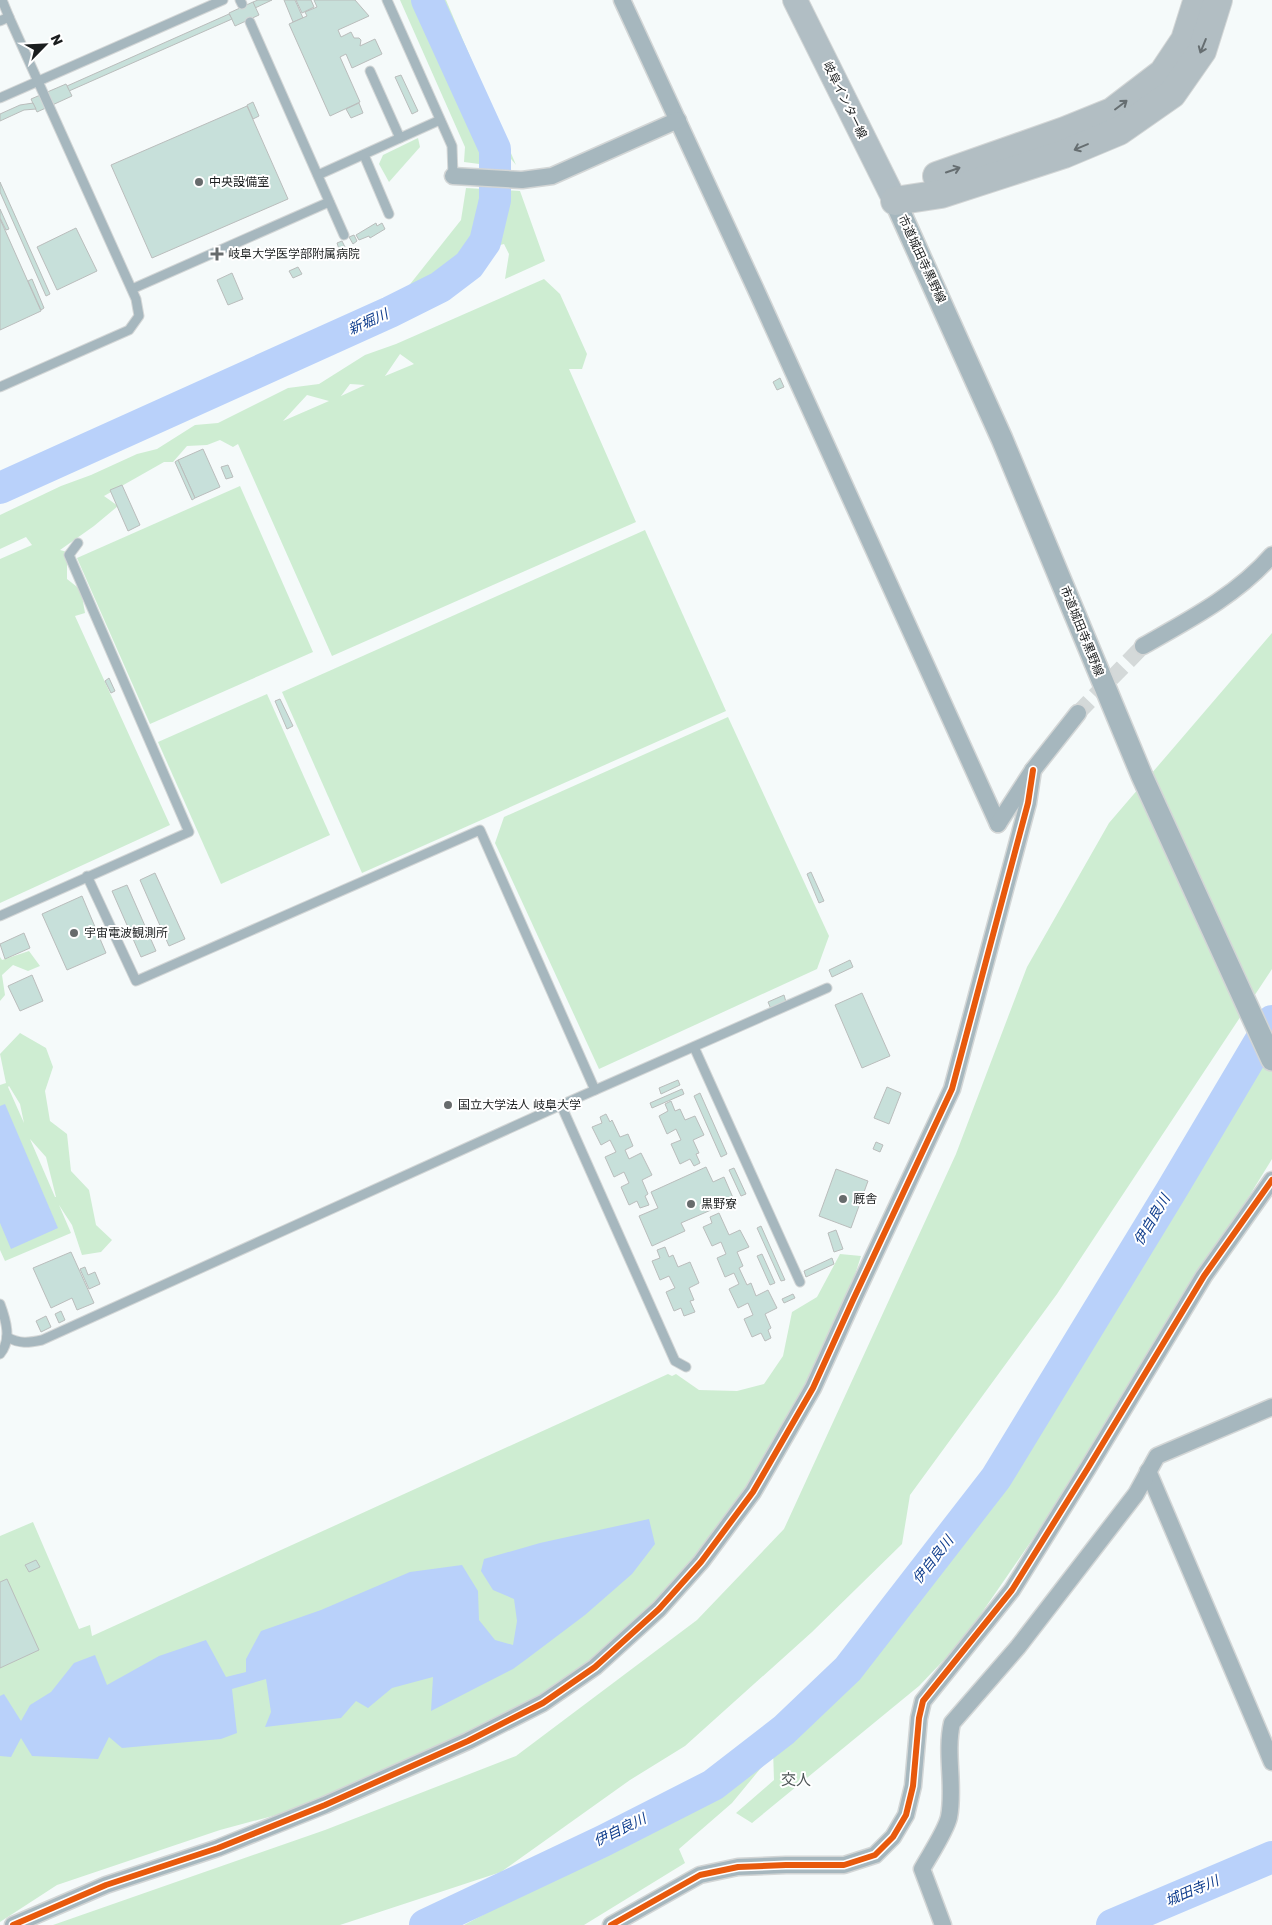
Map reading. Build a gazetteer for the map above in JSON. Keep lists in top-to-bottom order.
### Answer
{
  "streets": {
    "main road": ["岐阜インター線"],
    "street": ["市道城田寺黒野線"]
  },
  "crossings": [
    ["岐阜インター線", "市道城田寺黒野線"]
  ],
  "districts": ["交人"],
  "water": ["新堀川", "伊自良川", "城田寺川"],
  "places": {
    "other": [
      "中央設備室",
      "宇宙電波観測所",
      "国立大学法人 岐阜大学",
      "厩舎",
      "黒野寮"
    ],
    "health": ["岐阜大学医学部附属病院"]
  },
  "north": "top right"
}
